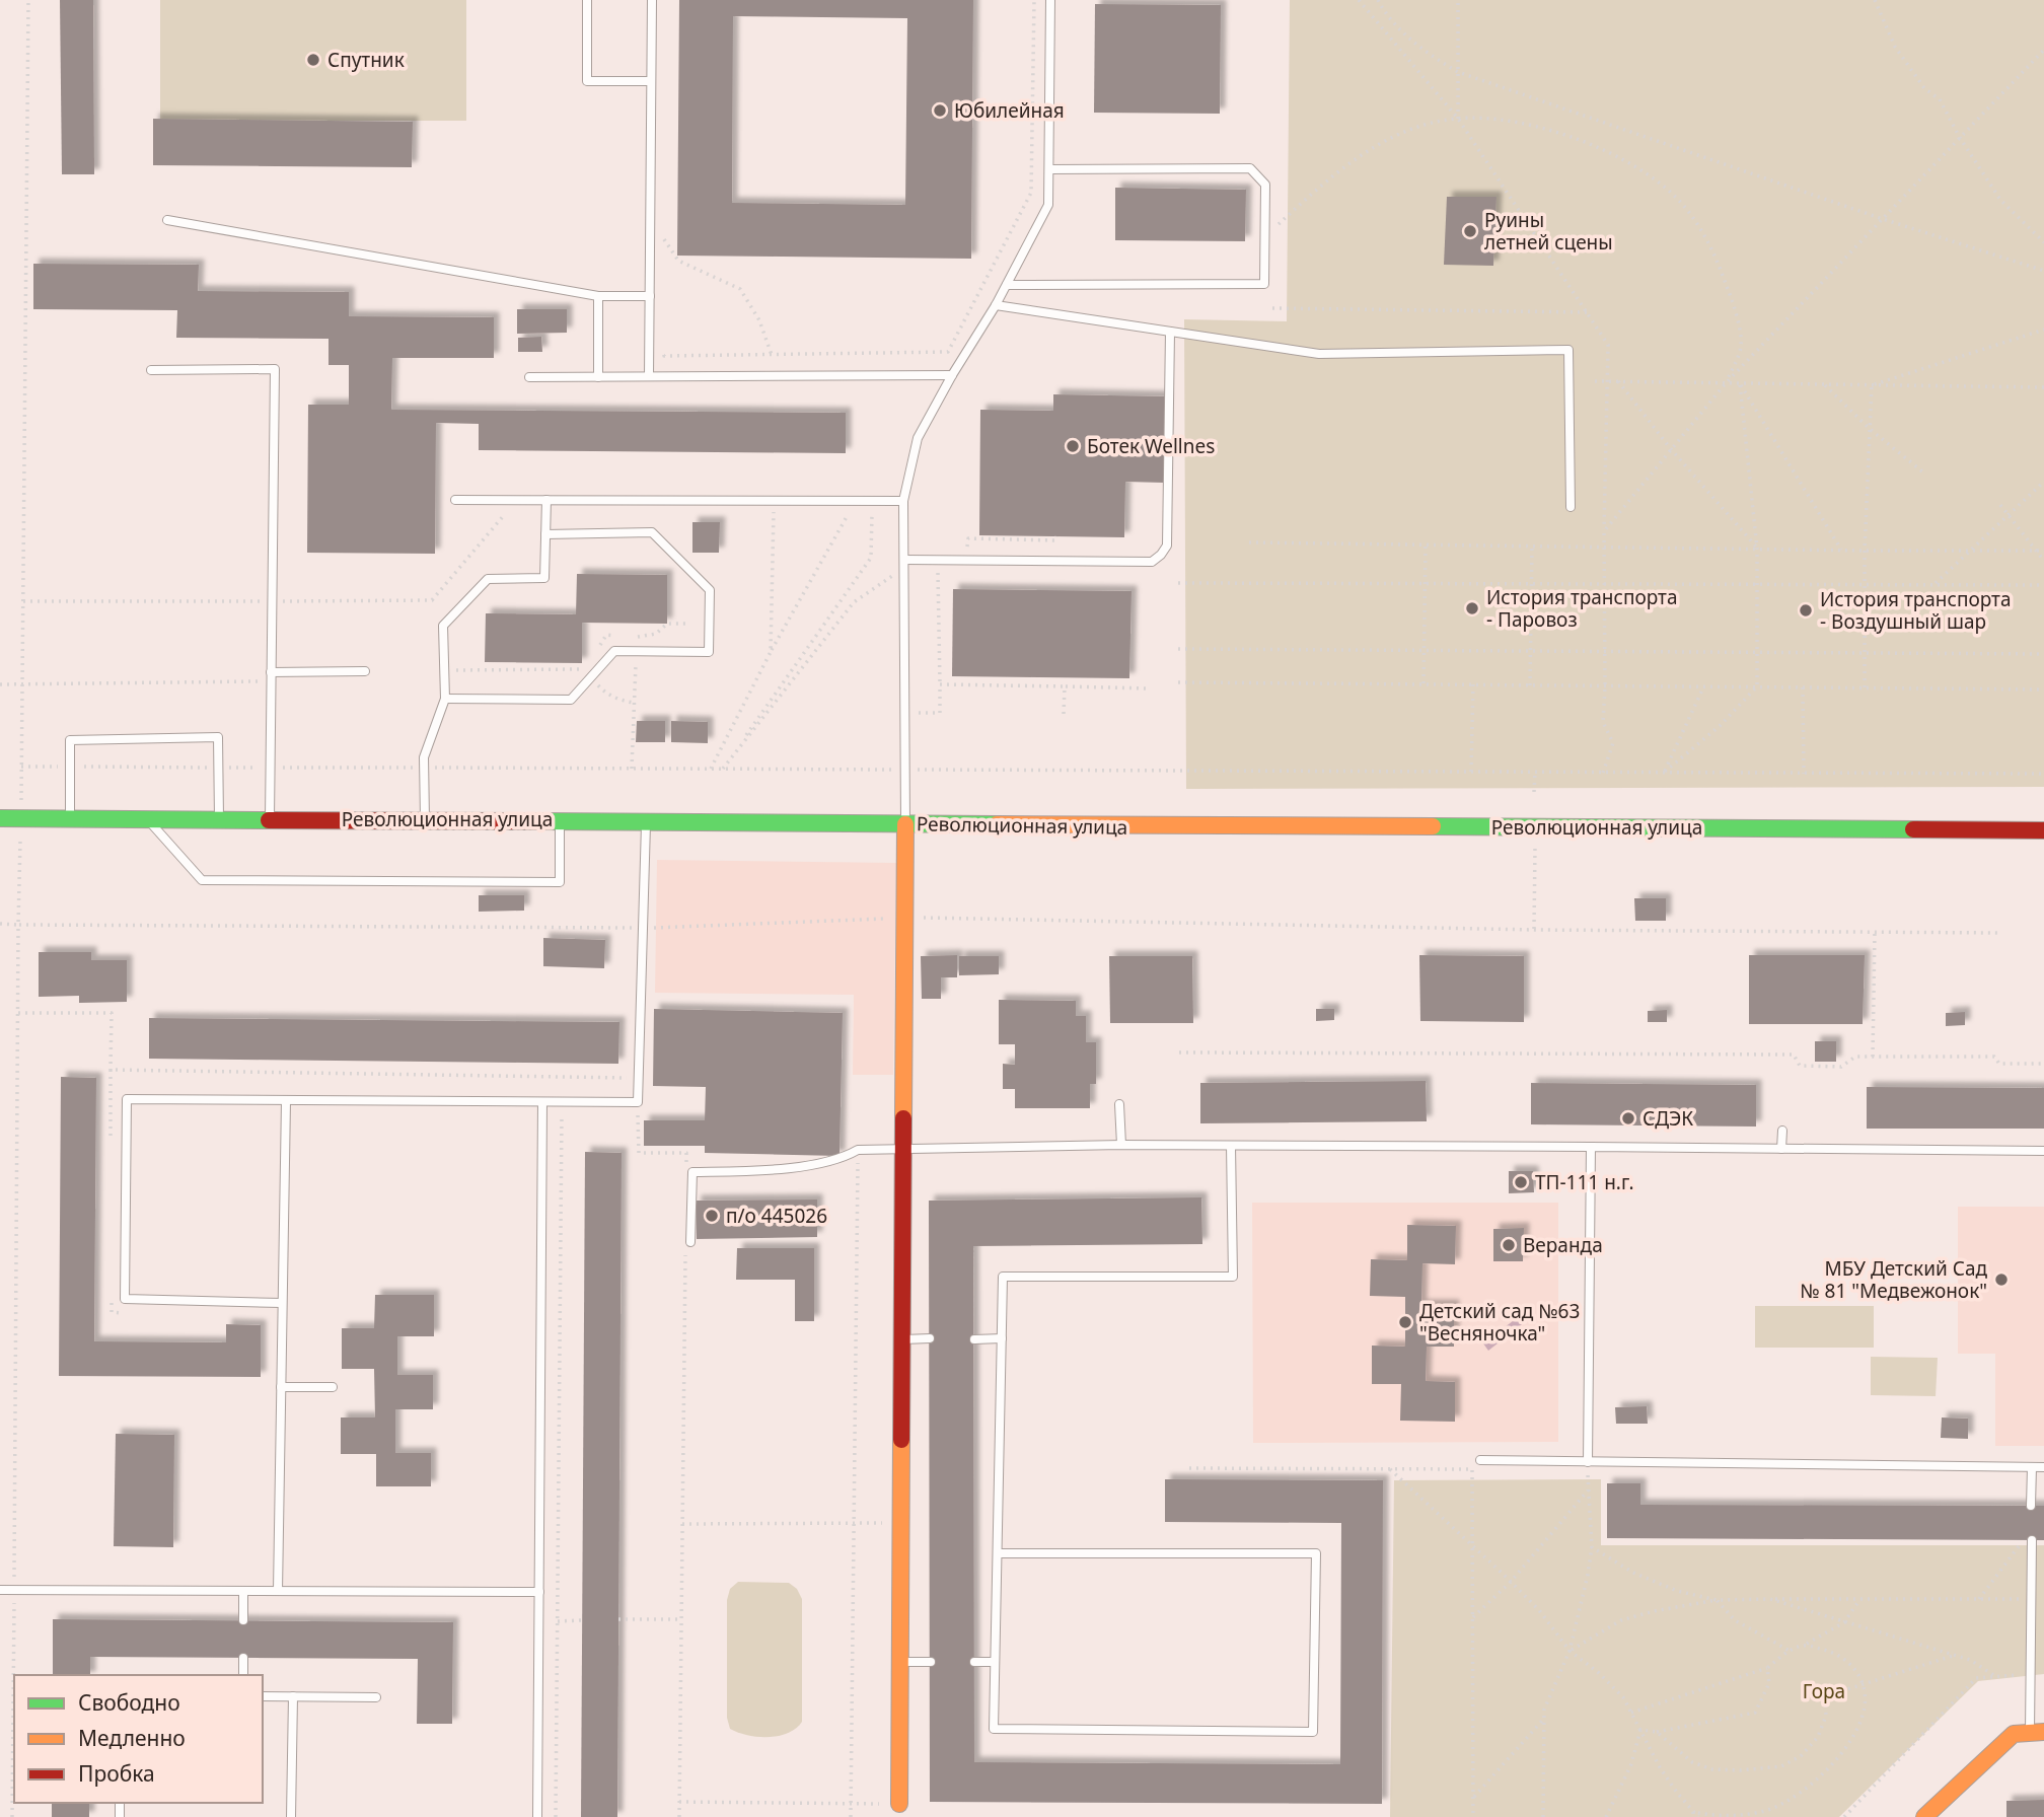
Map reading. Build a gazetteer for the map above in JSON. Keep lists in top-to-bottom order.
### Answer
{
  "streets": {
    "main road": ["Революционная улица"]
  },
  "parks": ["Гора"],
  "places": [
    "Спутник",
    "Юбилейная",
    "Руины летней сцены",
    "Ботек Wellnes",
    "История транспорта - Паровоз",
    "История транспорта - Воздушный шар",
    "СДЭК",
    "ТП-111 н.г.",
    "п/о 445026",
    "Веранда",
    "МБУ Детский Сад № 81 \"Медвежонок\"",
    "Детский сад №63 \"Весняночка\""
  ],
  "legend": ["Свободно", "Медленно", "Пробка"]
}
